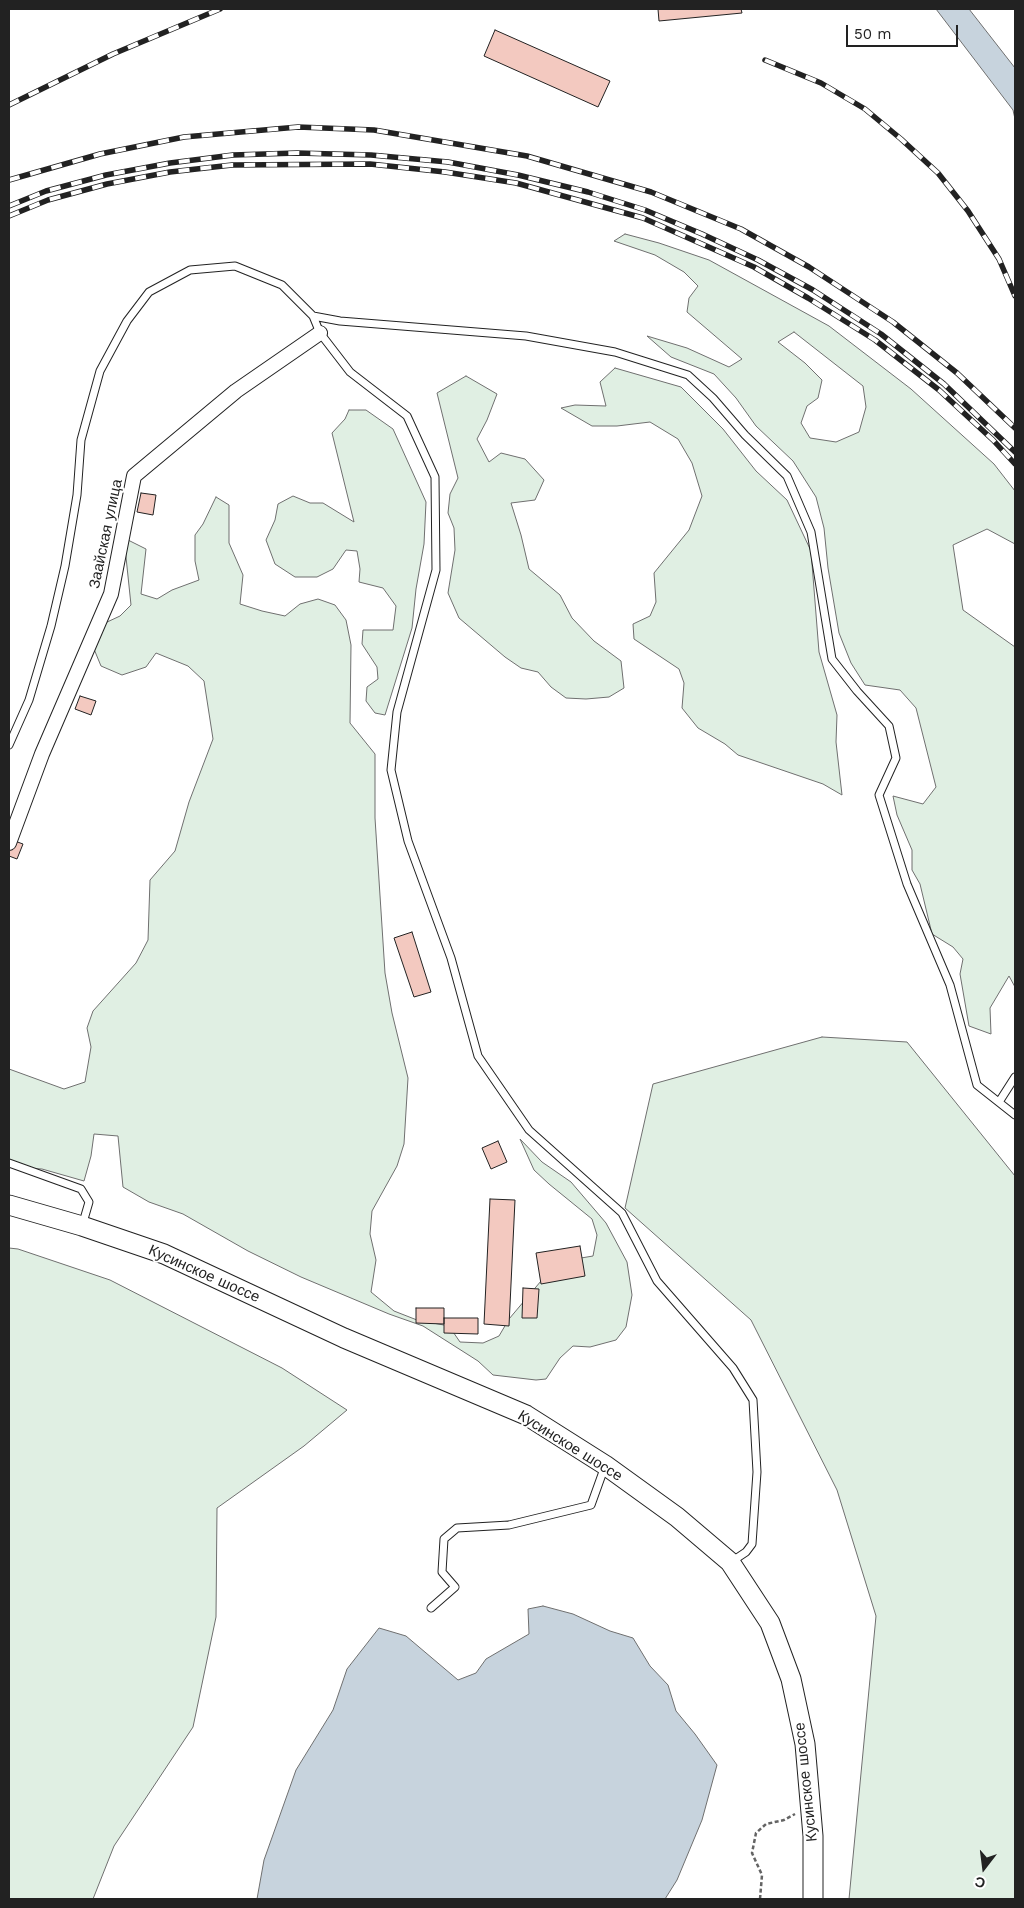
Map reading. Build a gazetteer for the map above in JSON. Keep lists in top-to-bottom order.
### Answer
{
  "streets": {
    "main road": ["Кусинское шоссе"],
    "street": ["Заайская улица"]
  },
  "scale_bar": "50 m",
  "north": "bottom"
}
